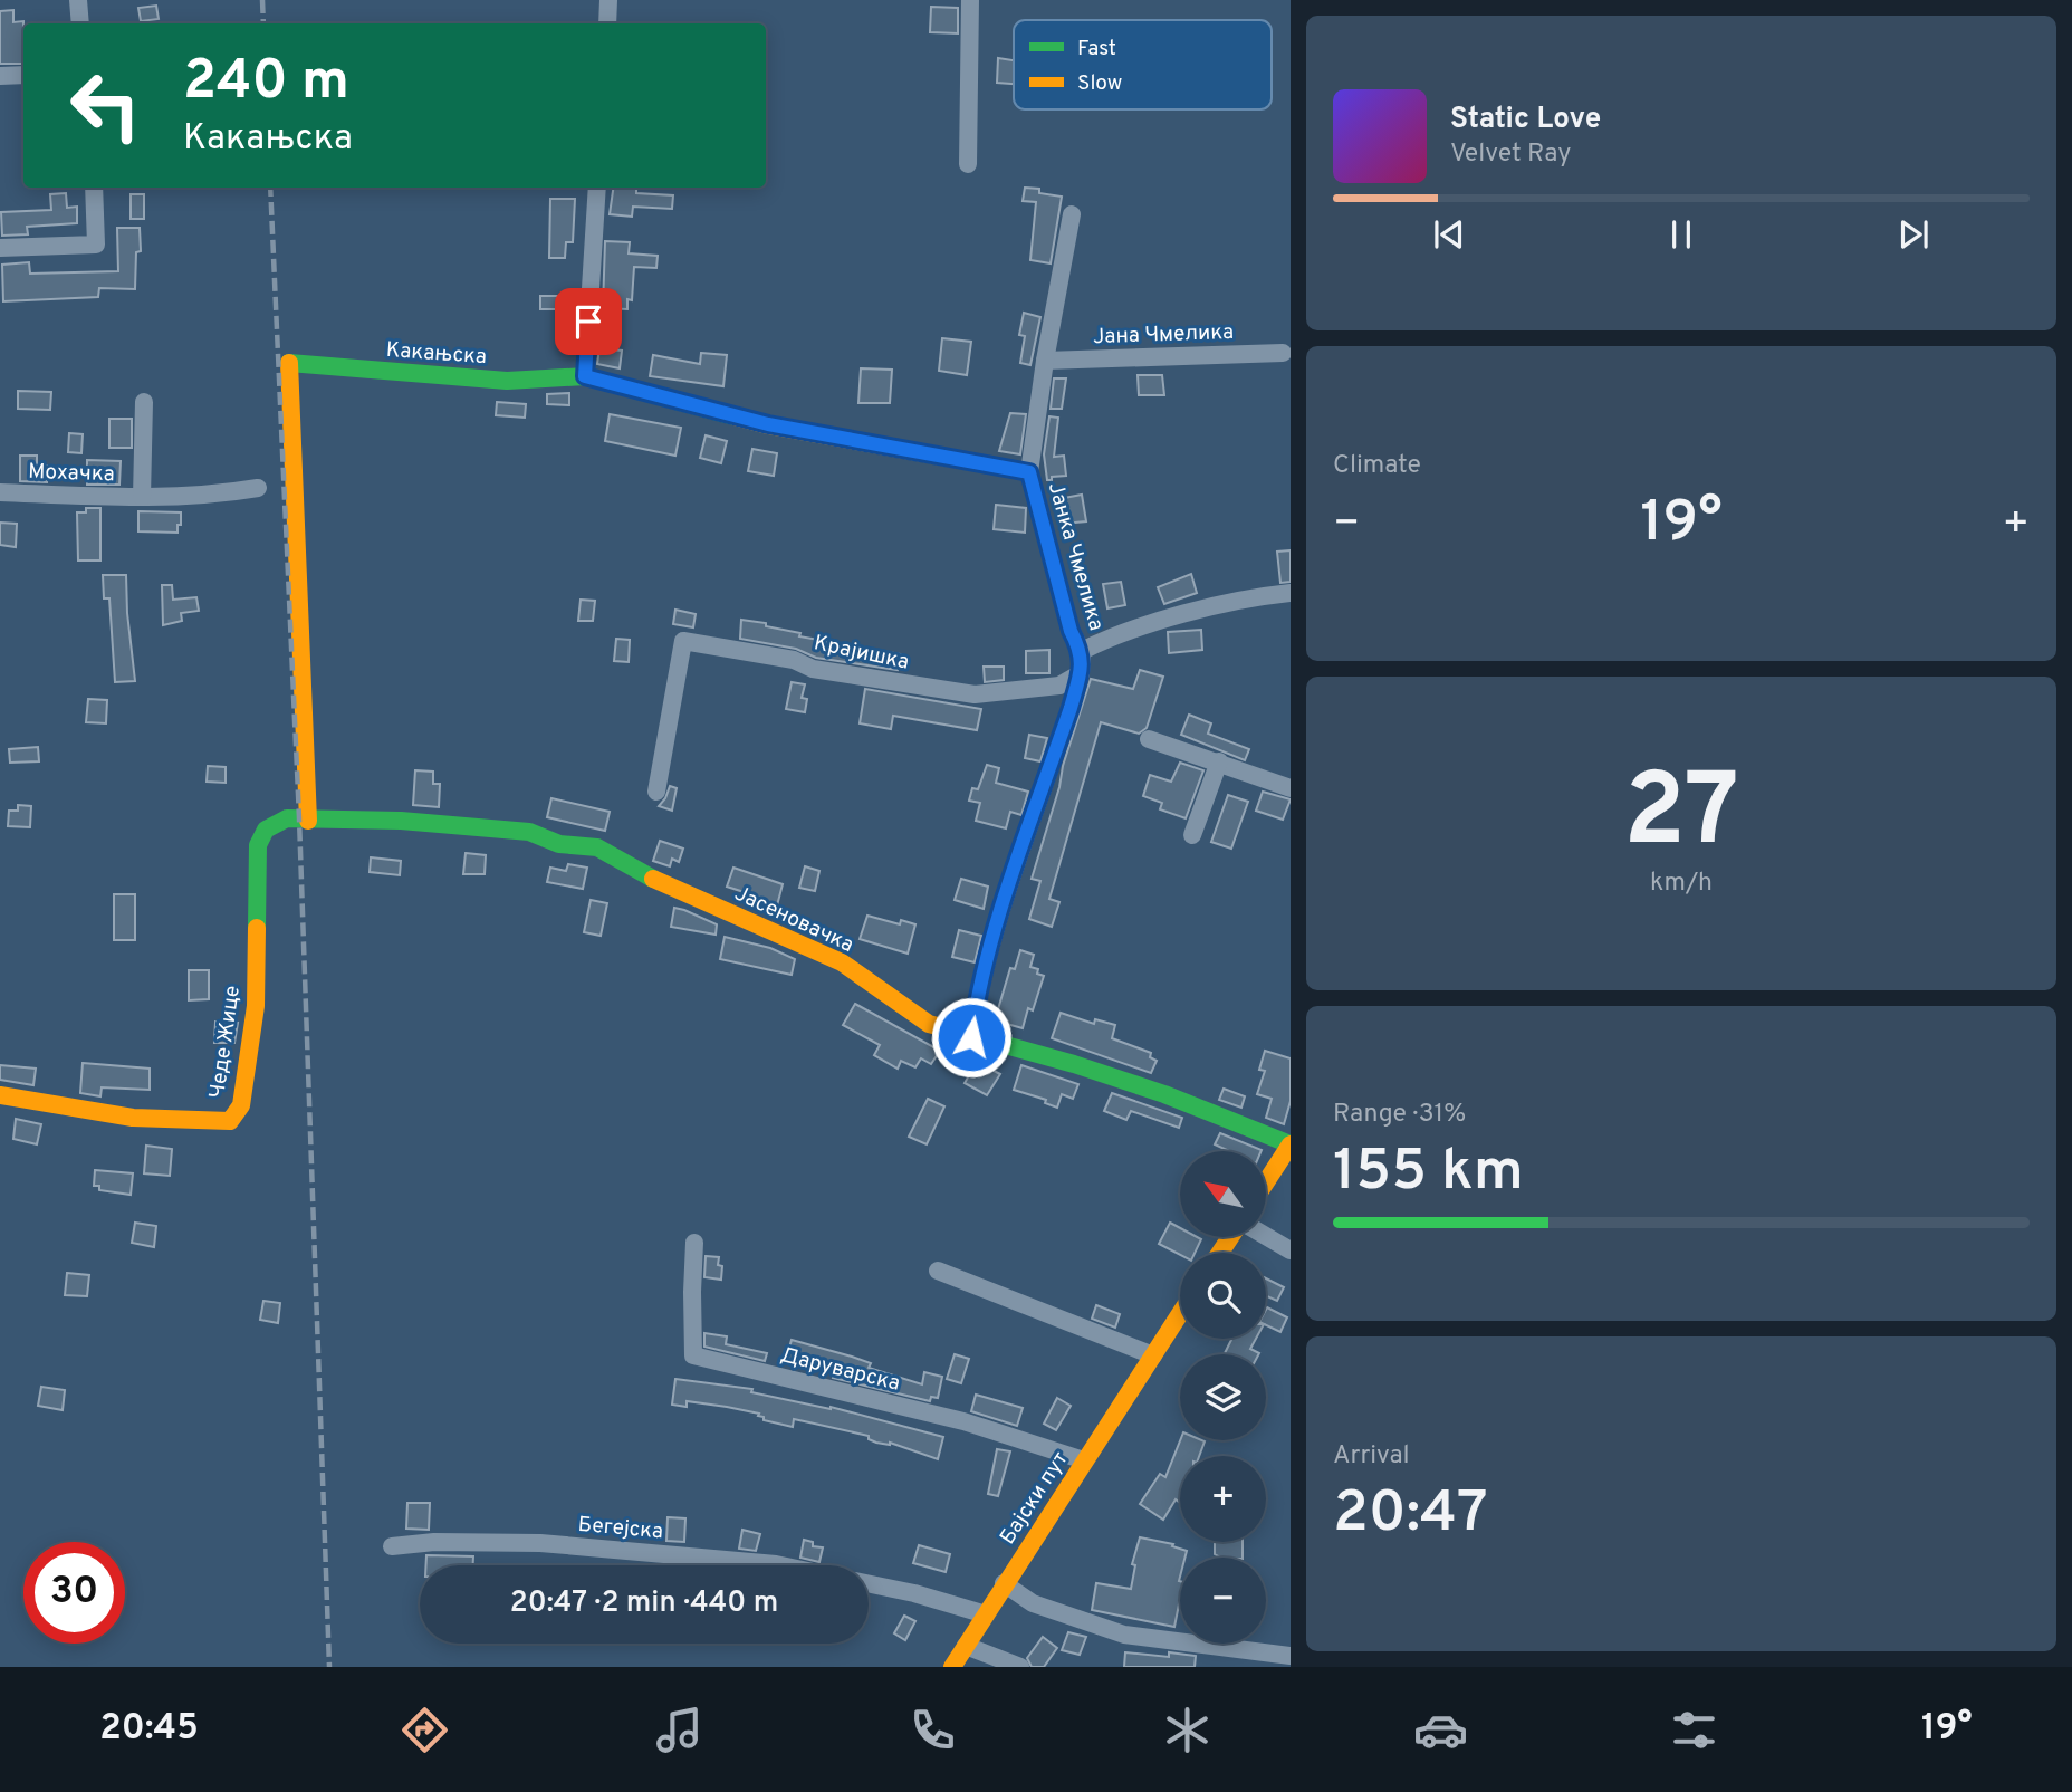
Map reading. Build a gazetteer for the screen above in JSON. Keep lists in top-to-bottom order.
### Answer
{
  "streets": {
    "street": [
      "Јана Чмелика",
      "Какањска",
      "Мохачка",
      "Јанка Чмелика",
      "Крајишка",
      "Јасеновачка",
      "Чеде Жице",
      "Даруварска",
      "Бајски пут",
      "Бегејска"
    ]
  },
  "crossings": [
    ["Јана Чмелика", "Јанка Чмелика"],
    ["Какањска", "Јанка Чмелика"],
    ["Какањска", "Јасеновачка"],
    ["Какањска", "Чеде Жице"],
    ["Јанка Чмелика", "Крајишка"],
    ["Јанка Чмелика", "Јасеновачка"],
    ["Јасеновачка", "Чеде Жице"],
    ["Даруварска", "Бајски пут"]
  ],
  "legend": ["Fast", "Slow"],
  "north": "top left",
  "page": {
    "turn": ["240 m", "Какањска"],
    "song": ["Static Love", "Velvet Ray"],
    "tile": [
      "Climate",
      ["27", "km/h"],
      ["Range · 31%", "155 km"],
      ["Arrival", "20:47"]
    ],
    "heat": ["−", "19°", "+"],
    "map_buttons": ["+", "−"],
    "limit": "30",
    "trip": "20:47 · 2 min · 440 m",
    "tabs": ["20:45", "19°"]
  }
}
